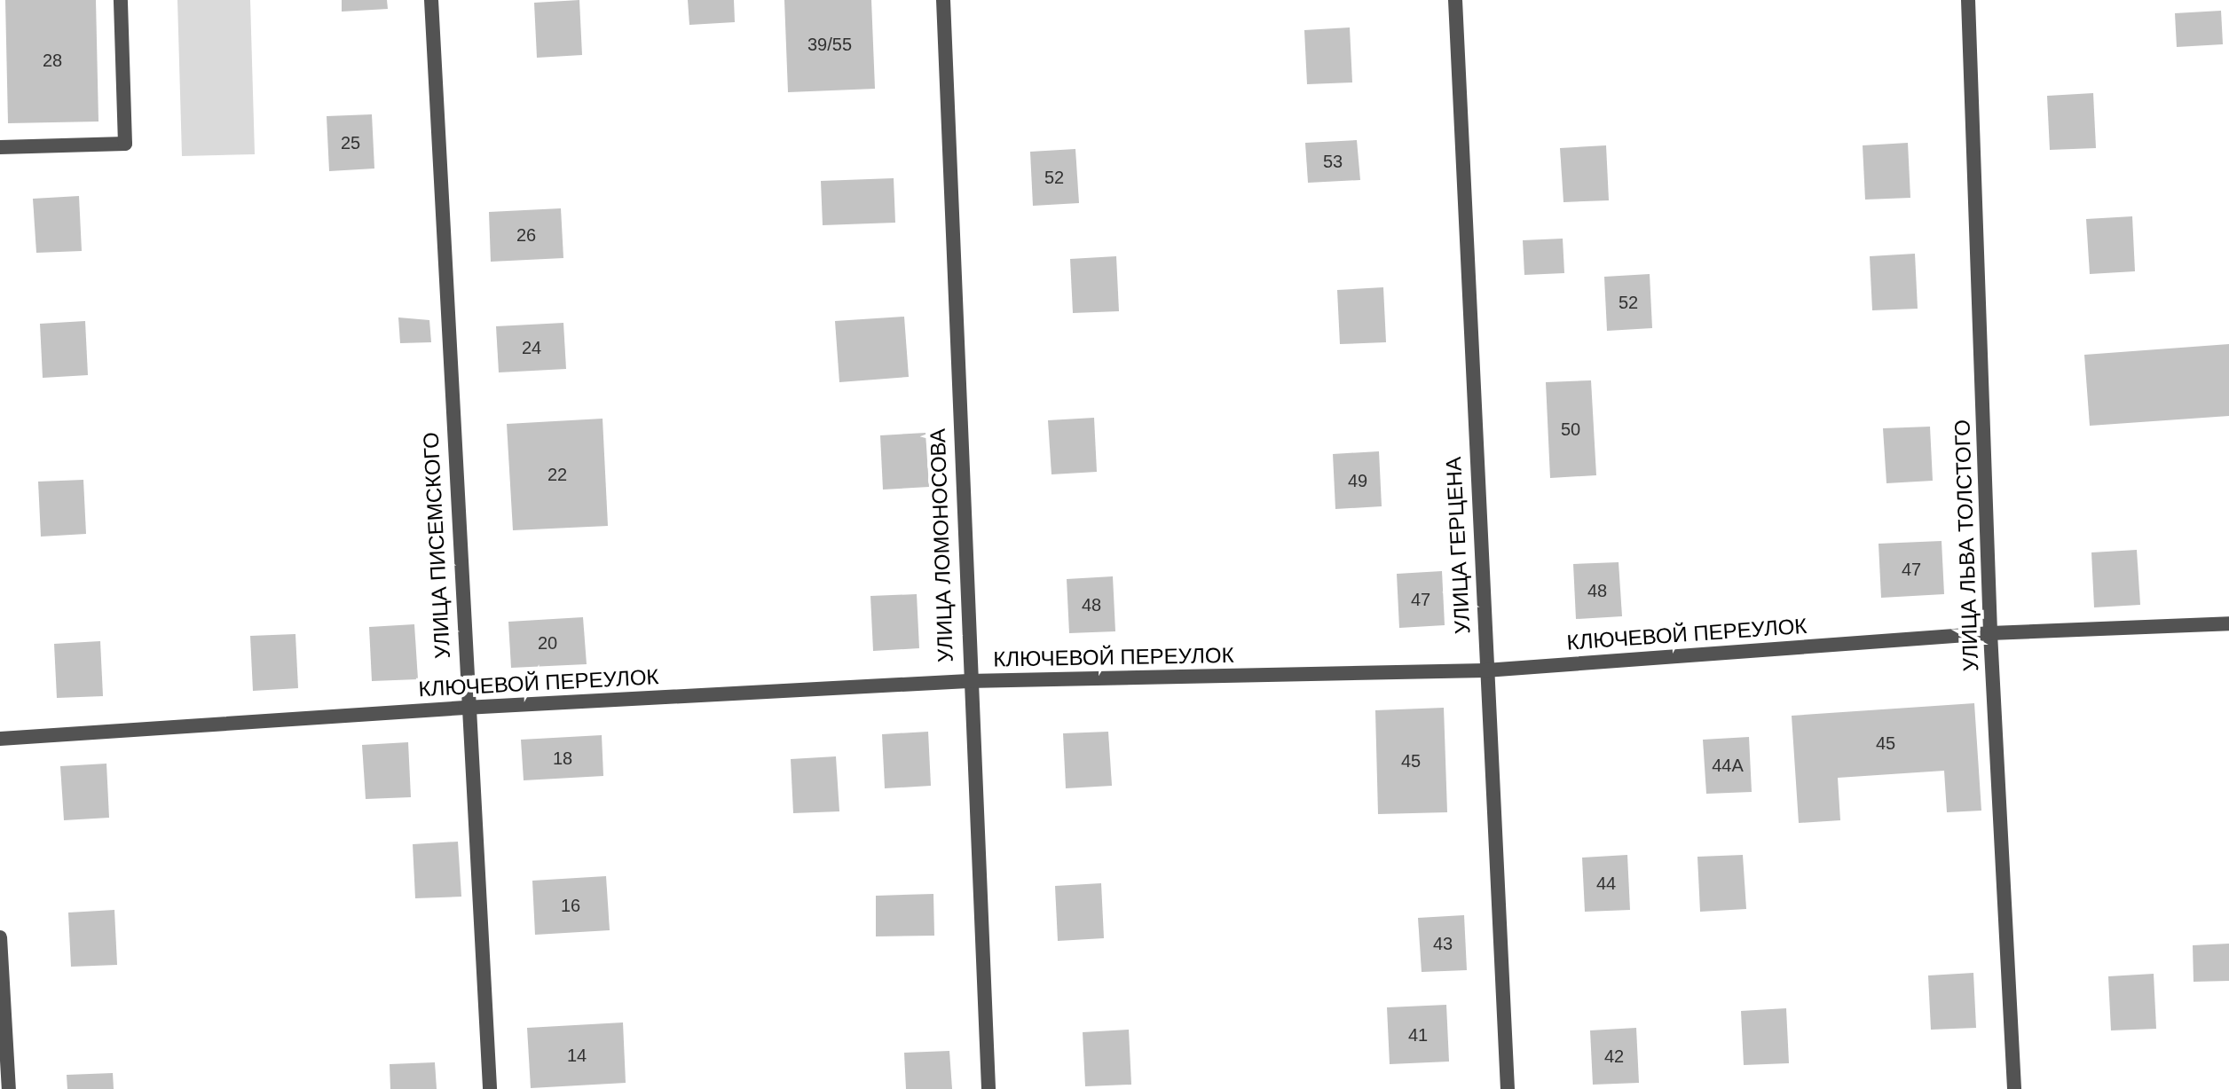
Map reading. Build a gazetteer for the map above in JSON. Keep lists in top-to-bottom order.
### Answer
{
  "streets": {
    "street": [
      "УЛИЦА ПИСЕМСКОГО",
      "УЛИЦА ЛОМОНОСОВА",
      "УЛИЦА ГЕРЦЕНА",
      "УЛИЦА ЛЬВА ТОЛСТОГО",
      "КЛЮЧЕВОЙ ПЕРЕУЛОК"
    ]
  },
  "crossings": [
    ["УЛИЦА ПИСЕМСКОГО", "КЛЮЧЕВОЙ ПЕРЕУЛОК"],
    ["УЛИЦА ЛОМОНОСОВА", "КЛЮЧЕВОЙ ПЕРЕУЛОК"],
    ["УЛИЦА ГЕРЦЕНА", "КЛЮЧЕВОЙ ПЕРЕУЛОК"],
    ["УЛИЦА ЛЬВА ТОЛСТОГО", "КЛЮЧЕВОЙ ПЕРЕУЛОК"]
  ],
  "house_numbers": [
    "39/55",
    "28",
    "25",
    "53",
    "52",
    "26",
    "52",
    "24",
    "50",
    "22",
    "49",
    "47",
    "48",
    "47",
    "48",
    "20",
    "45",
    "18",
    "45",
    "44А",
    "44",
    "16",
    "43",
    "41",
    "14",
    "42"
  ]
}
